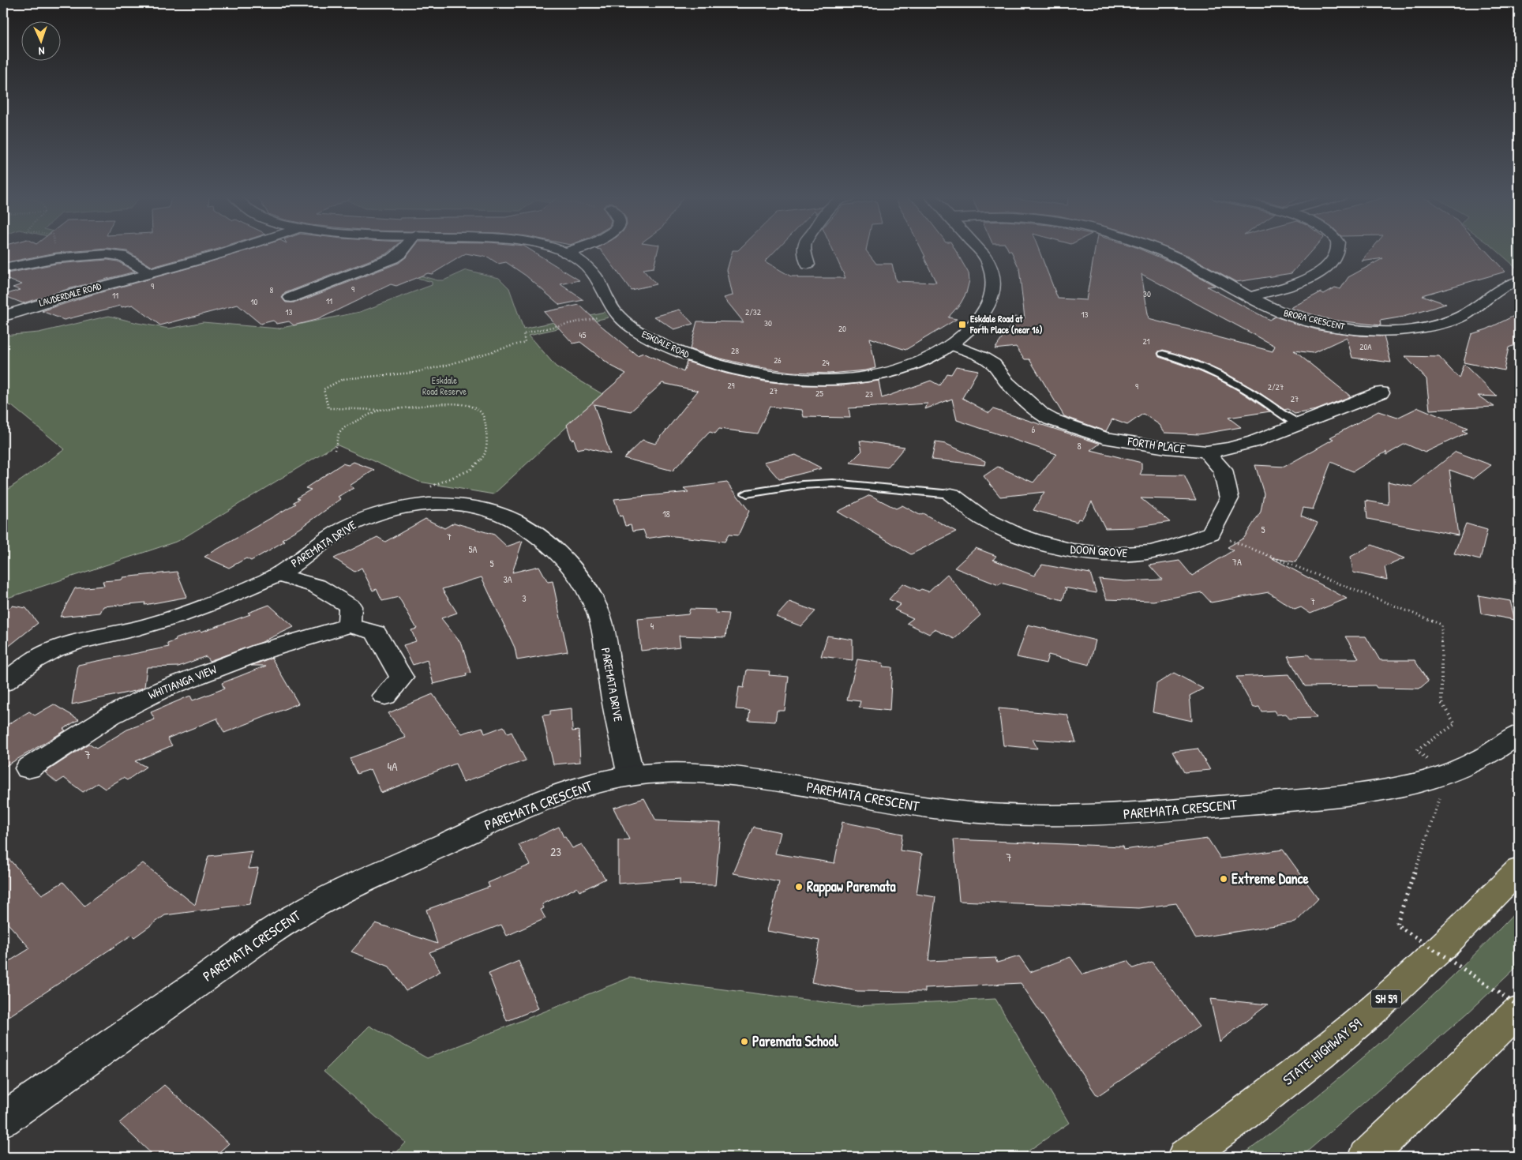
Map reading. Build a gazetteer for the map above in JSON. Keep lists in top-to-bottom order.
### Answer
{
  "streets": {
    "main road": ["SH 59", "STATE HIGHWAY 59"],
    "street": [
      "LAUDERDALE ROAD",
      "BRORA CRESCENT",
      "ESKDALE ROAD",
      "FORTH PLACE",
      "PAREMATA DRIVE",
      "DOON GROVE",
      "WHITIANGA VIEW",
      "PAREMATA CRESCENT"
    ]
  },
  "crossings": [
    ["ESKDALE ROAD", "FORTH PLACE"],
    ["PAREMATA DRIVE", "PAREMATA CRESCENT"]
  ],
  "parks": ["Eskdale Road Reserve"],
  "places": {
    "transit": ["Eskdale Road at Forth Place (near 16)"],
    "other": ["Extreme Dance", "Rappaw Paremata", "Paremata School"]
  },
  "house_numbers": [
    "9",
    "9",
    "8",
    "30",
    "11",
    "11",
    "10",
    "13",
    "2/32",
    "13",
    "30",
    "20",
    "45",
    "21",
    "20A",
    "28",
    "26",
    "24",
    "29",
    "9",
    "2/27",
    "27",
    "25",
    "23",
    "27",
    "6",
    "8",
    "18",
    "5",
    "7",
    "5A",
    "7A",
    "5",
    "3A",
    "3",
    "7",
    "4",
    "7",
    "4A",
    "23",
    "7"
  ],
  "north": "bottom"
}
